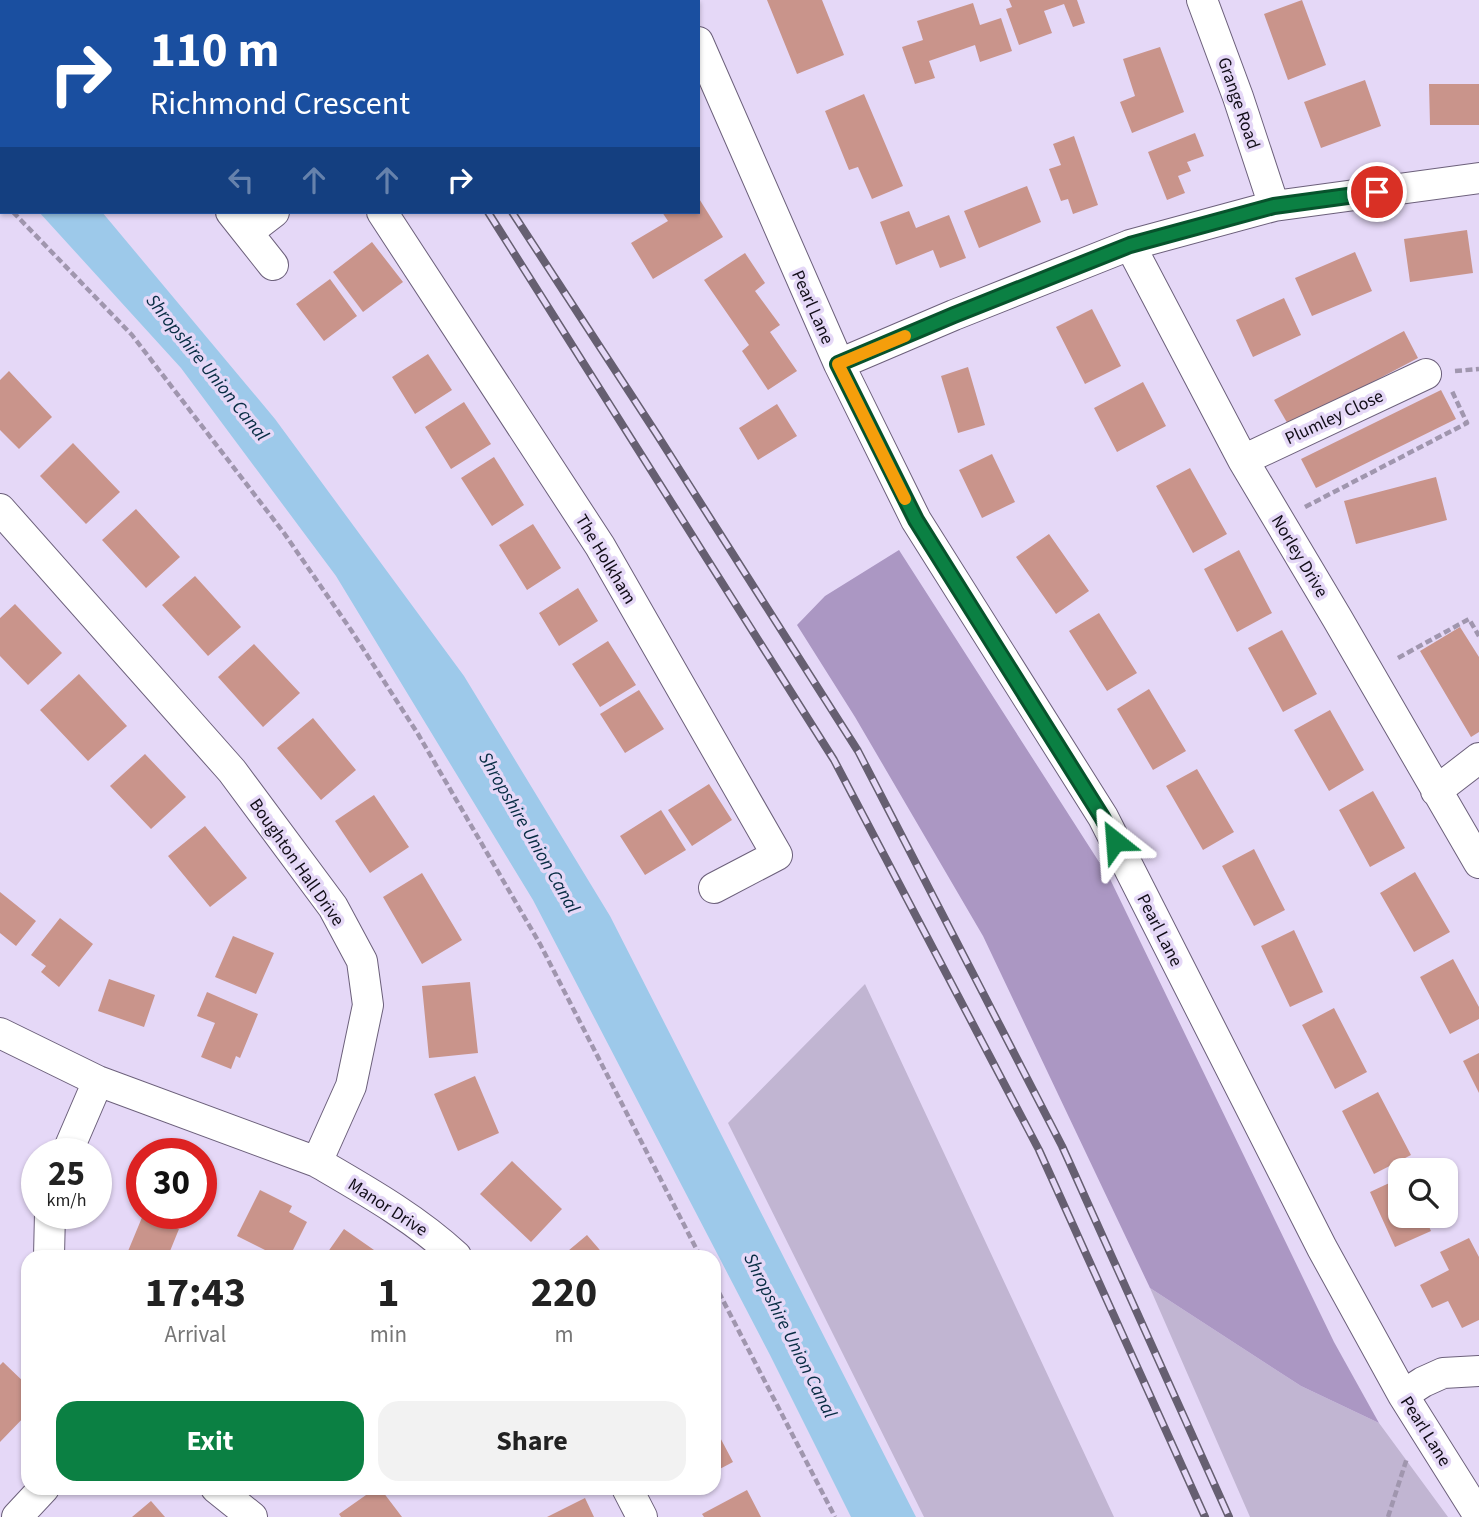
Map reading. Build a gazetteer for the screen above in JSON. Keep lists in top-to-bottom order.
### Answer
{
  "streets": {
    "street": [
      "Grange Road",
      "Pearl Lane",
      "Plumley Close",
      "Norley Drive",
      "The Holkham",
      "Boughton Hall Drive",
      "Manor Drive"
    ]
  },
  "crossings": [
    ["Plumley Close", "Norley Drive"],
    ["Boughton Hall Drive", "Manor Drive"]
  ],
  "water": ["Shropshire Union Canal"],
  "page": {
    "turn": ["110 m", "Richmond Crescent"],
    "speed": "25 km/h",
    "limit": "30",
    "eta": [
      "17:43",
      "Arrival",
      "1",
      "min",
      "220",
      "m"
    ],
    "buttons": ["Exit", "Share"]
  }
}
